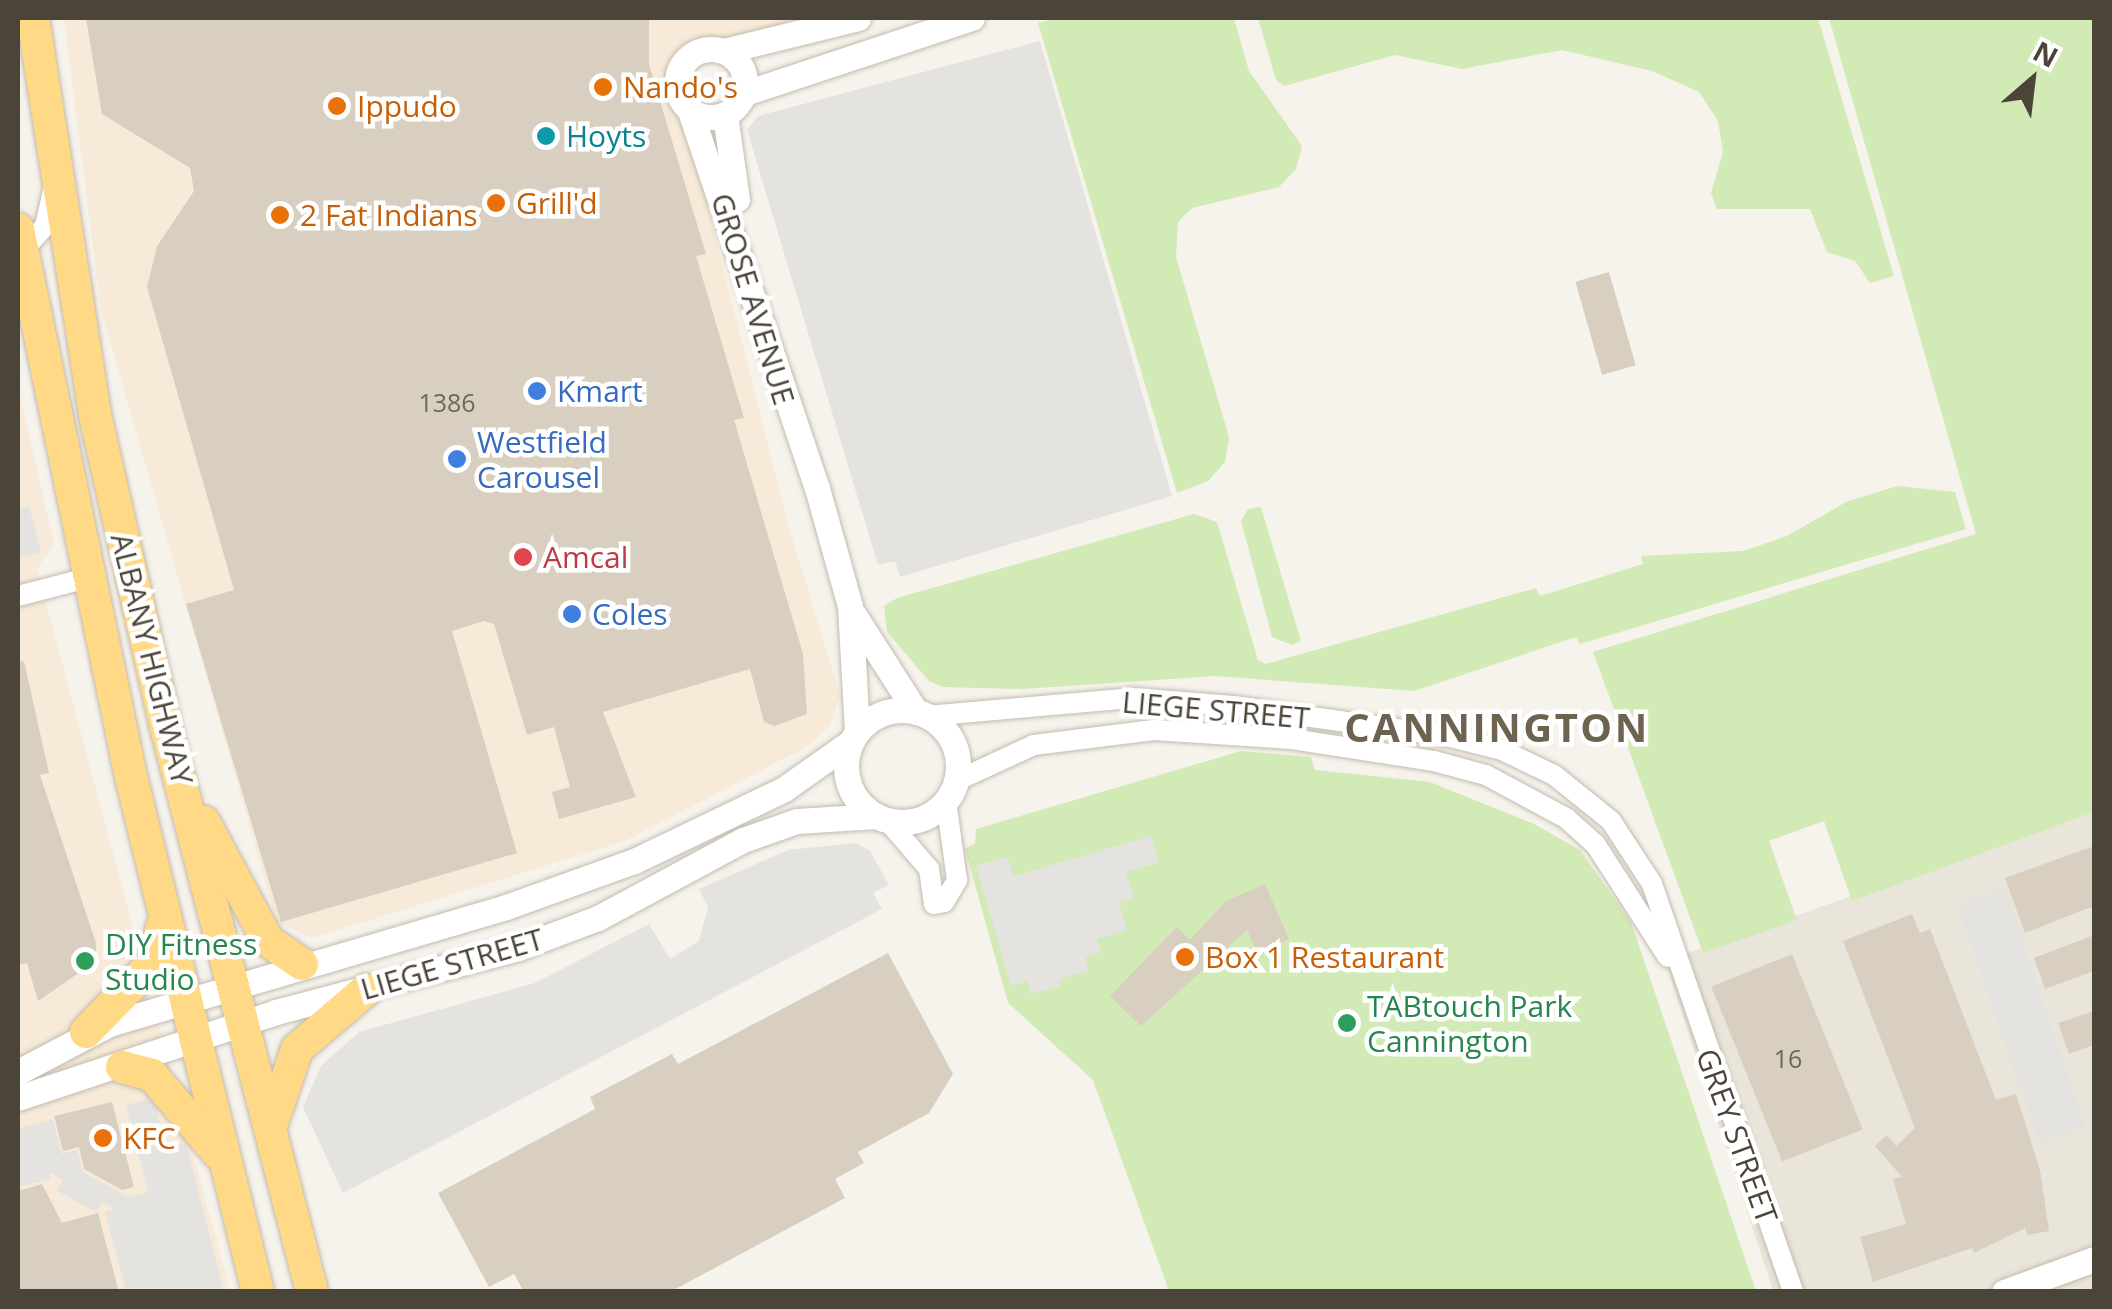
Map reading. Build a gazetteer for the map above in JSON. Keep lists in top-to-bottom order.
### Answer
{
  "streets": {
    "highway": ["ALBANY HIGHWAY"],
    "street": ["GROSE AVENUE", "LIEGE STREET", "GREY STREET"]
  },
  "crossings": [
    ["GROSE AVENUE", "LIEGE STREET"],
    ["ALBANY HIGHWAY", "LIEGE STREET"],
    ["LIEGE STREET", "GREY STREET"]
  ],
  "districts": ["CANNINGTON"],
  "places": [
    "Nando's",
    "Ippudo",
    "Hoyts",
    "Grill'd",
    "2 Fat Indians",
    "Kmart",
    "Westfield Carousel",
    "Amcal",
    "Coles",
    "Box 1 Restaurant",
    "DIY Fitness Studio",
    "TABtouch Park Cannington",
    "KFC"
  ],
  "house_numbers": ["1386", "16"],
  "north": "top right"
}
